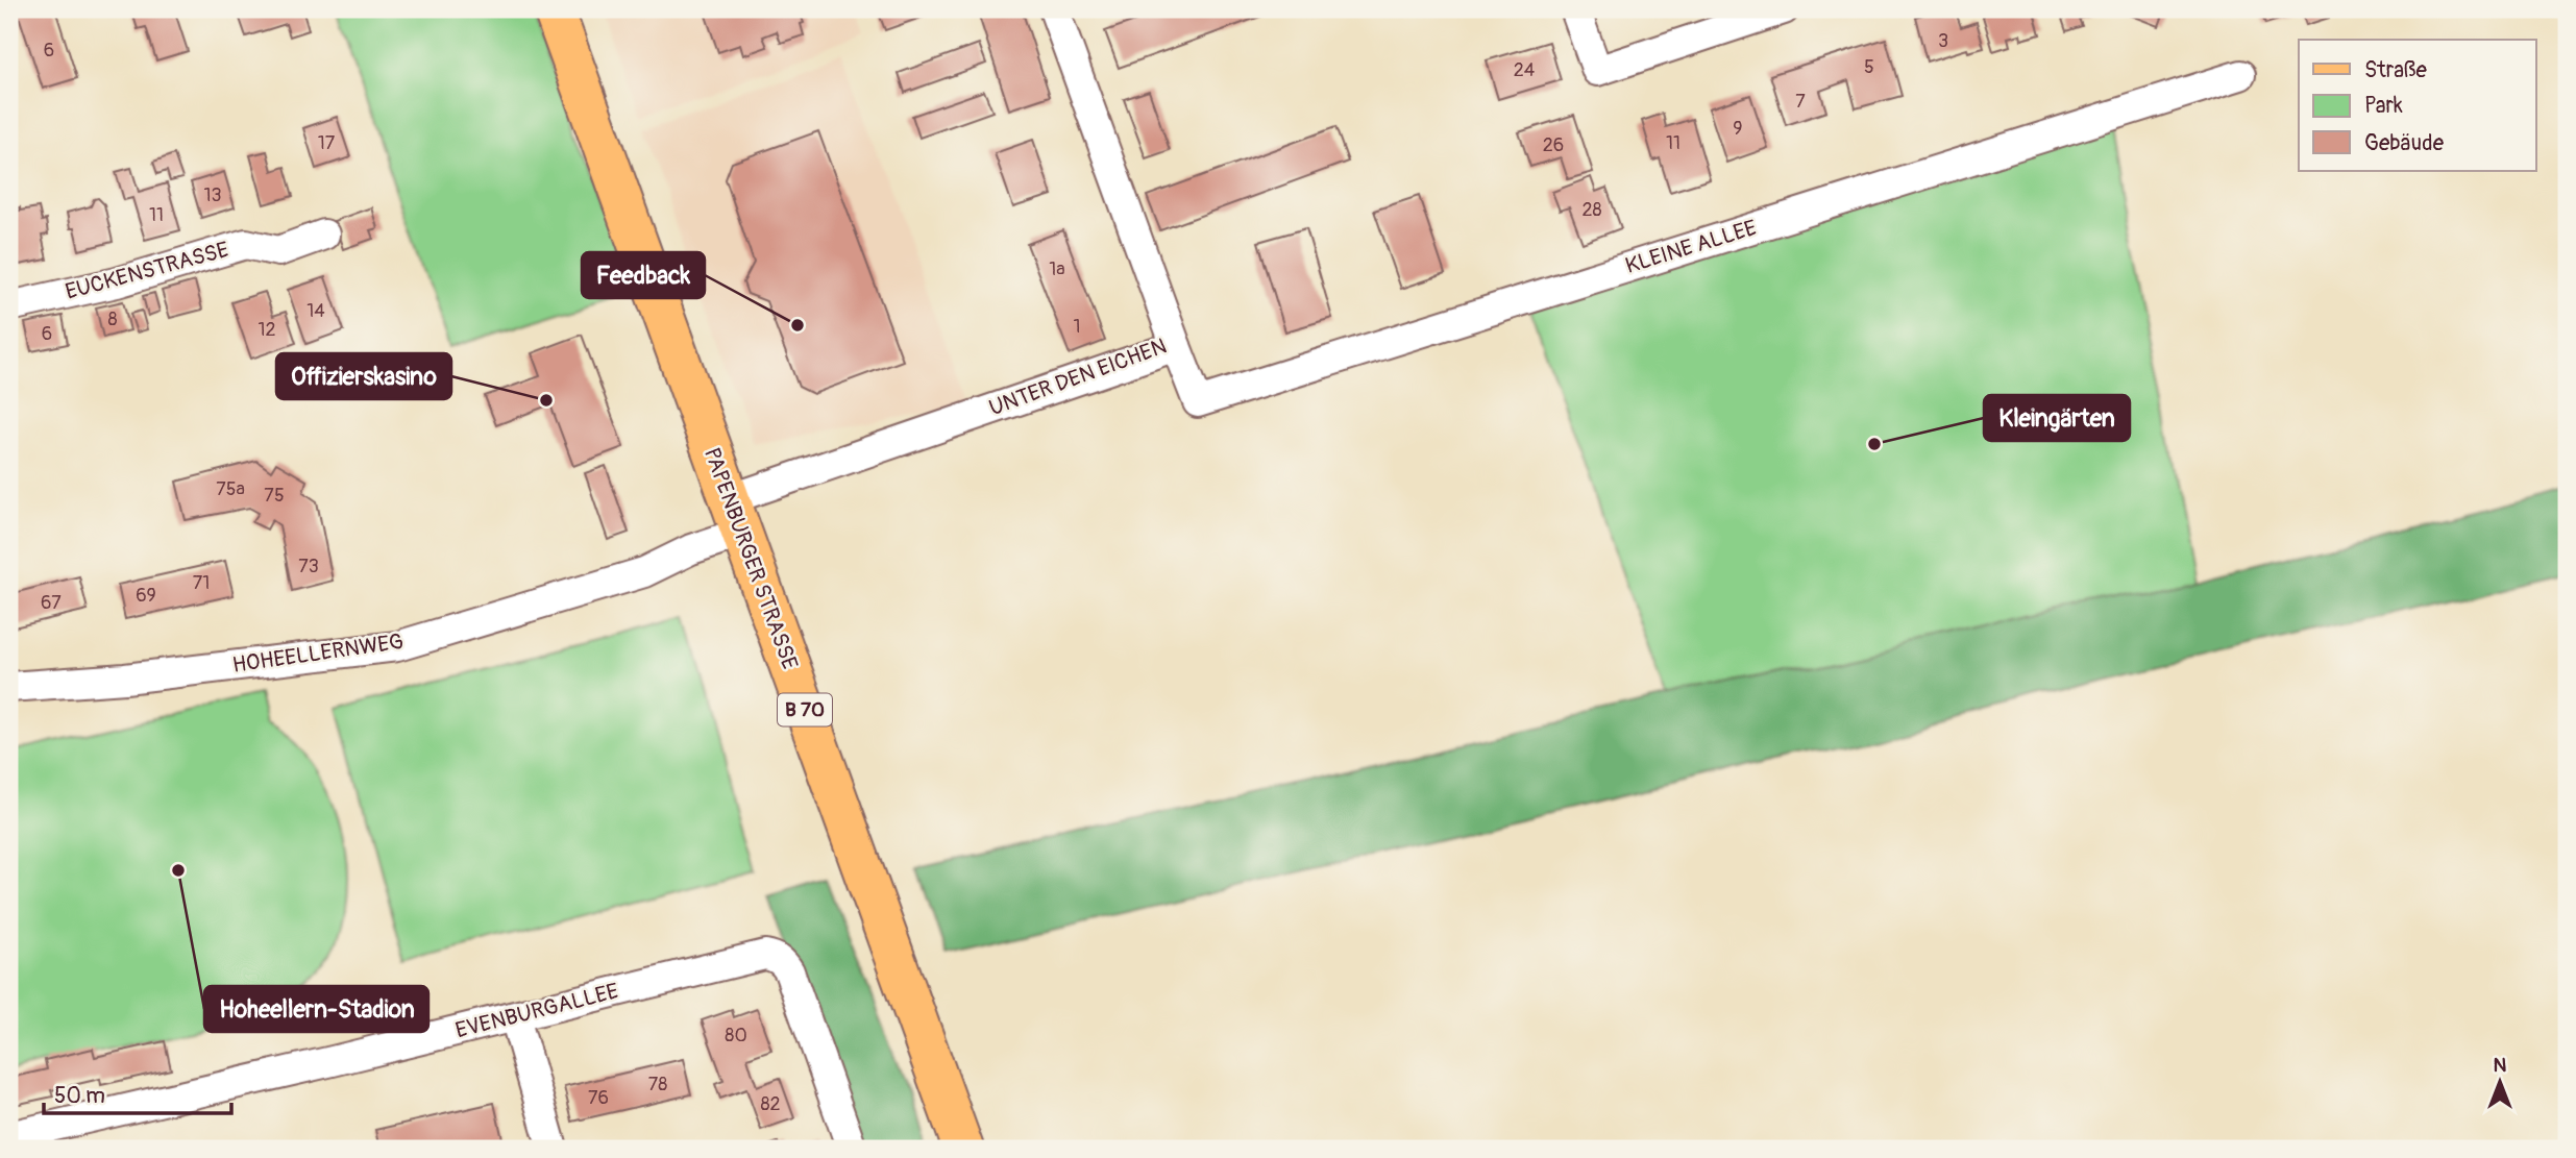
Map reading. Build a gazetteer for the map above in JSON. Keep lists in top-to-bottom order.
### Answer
{
  "streets": {
    "main road": ["PAPENBURGER STRASSE", "B 70"],
    "street": [
      "KLEINE ALLEE",
      "EUCKENSTRASSE",
      "UNTER DEN EICHEN",
      "HOHEELLERNWEG",
      "EVENBURGALLEE"
    ]
  },
  "crossings": [
    ["KLEINE ALLEE", "UNTER DEN EICHEN"],
    ["UNTER DEN EICHEN", "PAPENBURGER STRASSE"],
    ["UNTER DEN EICHEN", "HOHEELLERNWEG"],
    ["PAPENBURGER STRASSE", "HOHEELLERNWEG"]
  ],
  "places": [
    "Feedback",
    "Offizierskasino",
    "Kleingärten",
    "Hoheellern-Stadion"
  ],
  "house_numbers": [
    "3",
    "6",
    "5",
    "24",
    "7",
    "9",
    "17",
    "11",
    "26",
    "13",
    "28",
    "11",
    "1a",
    "14",
    "8",
    "1",
    "12",
    "6",
    "75a",
    "75",
    "73",
    "71",
    "69",
    "67",
    "80",
    "78",
    "76",
    "82"
  ],
  "legend": ["Straße", "Park", "Gebäude"],
  "scale_bar": "50 m",
  "north": "top"
}
